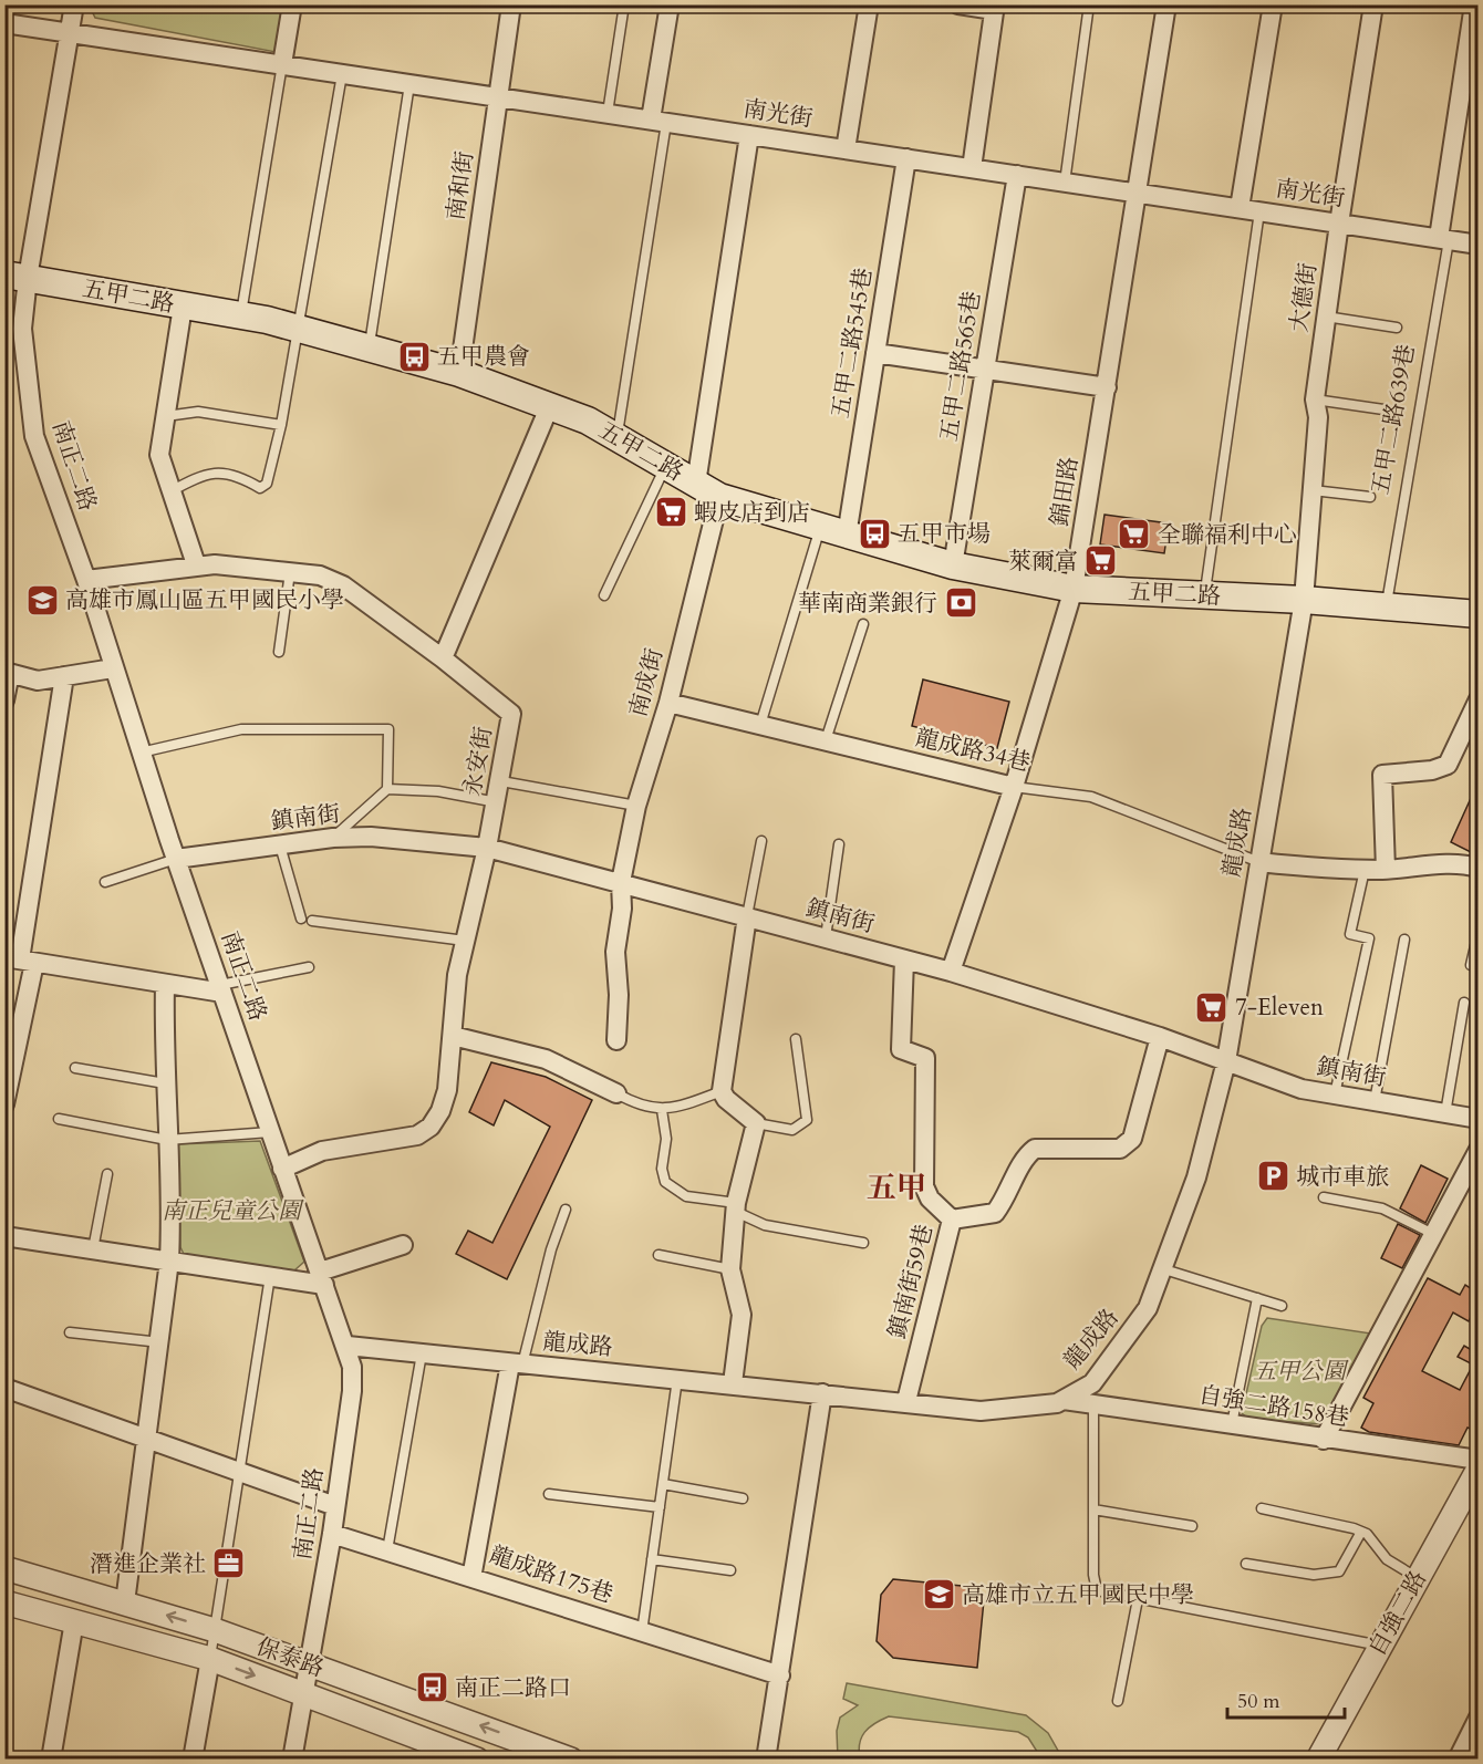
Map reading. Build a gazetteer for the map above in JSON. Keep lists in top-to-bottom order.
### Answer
{
  "streets": {
    "main road": ["五甲二路"],
    "street": [
      "南光街",
      "南和街",
      "大德街",
      "五甲二路545巷",
      "五甲二路565巷",
      "五甲二路639巷",
      "南正二路",
      "錦田路",
      "南成街",
      "龍成路34巷",
      "永安街",
      "鎮南街",
      "龍成路",
      "鎮南街59巷",
      "自強二路158巷",
      "龍成路175巷",
      "自強二路",
      "保泰路"
    ]
  },
  "crossings": [
    ["南光街", "南和街"],
    ["南光街", "大德街"],
    ["南光街", "五甲二路545巷"],
    ["南光街", "五甲二路565巷"],
    ["南光街", "五甲二路639巷"],
    ["南光街", "南正二路"],
    ["南光街", "錦田路"],
    ["南和街", "五甲二路"],
    ["五甲二路", "大德街"],
    ["五甲二路", "五甲二路545巷"],
    ["五甲二路", "五甲二路565巷"],
    ["五甲二路", "五甲二路639巷"],
    ["五甲二路", "南正二路"],
    ["五甲二路", "錦田路"],
    ["五甲二路", "南成街"],
    ["五甲二路", "龍成路"],
    ["大德街", "龍成路"],
    ["南正二路", "永安街"],
    ["南正二路", "鎮南街"],
    ["南正二路", "龍成路"],
    ["南正二路", "保泰路"],
    ["錦田路", "龍成路34巷"],
    ["錦田路", "鎮南街"],
    ["南成街", "龍成路34巷"],
    ["南成街", "鎮南街"],
    ["龍成路34巷", "龍成路"],
    ["永安街", "鎮南街"],
    ["鎮南街", "龍成路"],
    ["鎮南街", "鎮南街59巷"],
    ["龍成路", "鎮南街59巷"],
    ["龍成路", "自強二路158巷"],
    ["龍成路", "龍成路175巷"]
  ],
  "districts": ["五甲"],
  "parks": ["南正兒童公園", "五甲公園"],
  "places": {
    "bus stop": ["五甲農會", "五甲市場", "南正二路口"],
    "supermarket": [
      "蝦皮店到店",
      "全聯福利中心",
      "萊爾富",
      "7-Eleven"
    ],
    "school or university": ["高雄市鳳山區五甲國民小學", "高雄市立五甲國民中學"],
    "bank": ["華南商業銀行"],
    "parking": ["城市車旅"],
    "office": ["潛進企業社"]
  },
  "scale_bar": "50 m"
}
